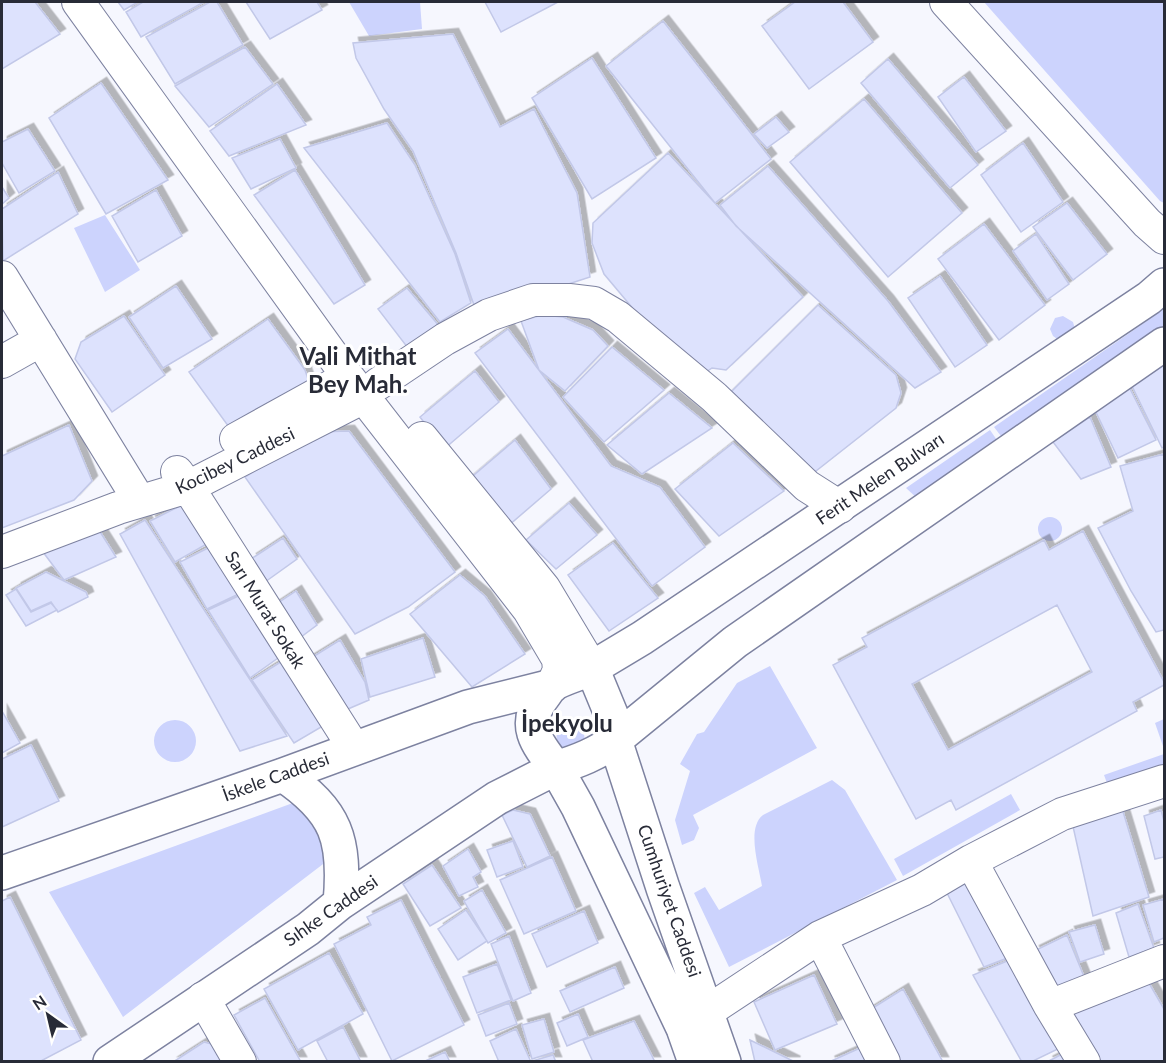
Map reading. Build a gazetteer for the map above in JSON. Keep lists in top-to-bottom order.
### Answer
{
  "streets": {
    "main road": [
      "Ferit Melen Bulvarı",
      "İskele Caddesi",
      "Cumhuriyet Caddesi",
      "Sıhke Caddesi"
    ],
    "street": ["Kocibey Caddesi", "Sarı Murat Sokak"]
  },
  "crossings": [
    ["Kocibey Caddesi", "Ferit Melen Bulvarı"],
    ["Kocibey Caddesi", "Sarı Murat Sokak"],
    ["Ferit Melen Bulvarı", "İskele Caddesi"],
    ["Ferit Melen Bulvarı", "Cumhuriyet Caddesi"],
    ["Ferit Melen Bulvarı", "Sıhke Caddesi"],
    ["Sarı Murat Sokak", "İskele Caddesi"],
    ["İskele Caddesi", "Cumhuriyet Caddesi"],
    ["İskele Caddesi", "Sıhke Caddesi"],
    ["Cumhuriyet Caddesi", "Sıhke Caddesi"]
  ],
  "districts": ["Vali Mithat Bey Mah.", "İpekyolu"],
  "north": "top left"
}
